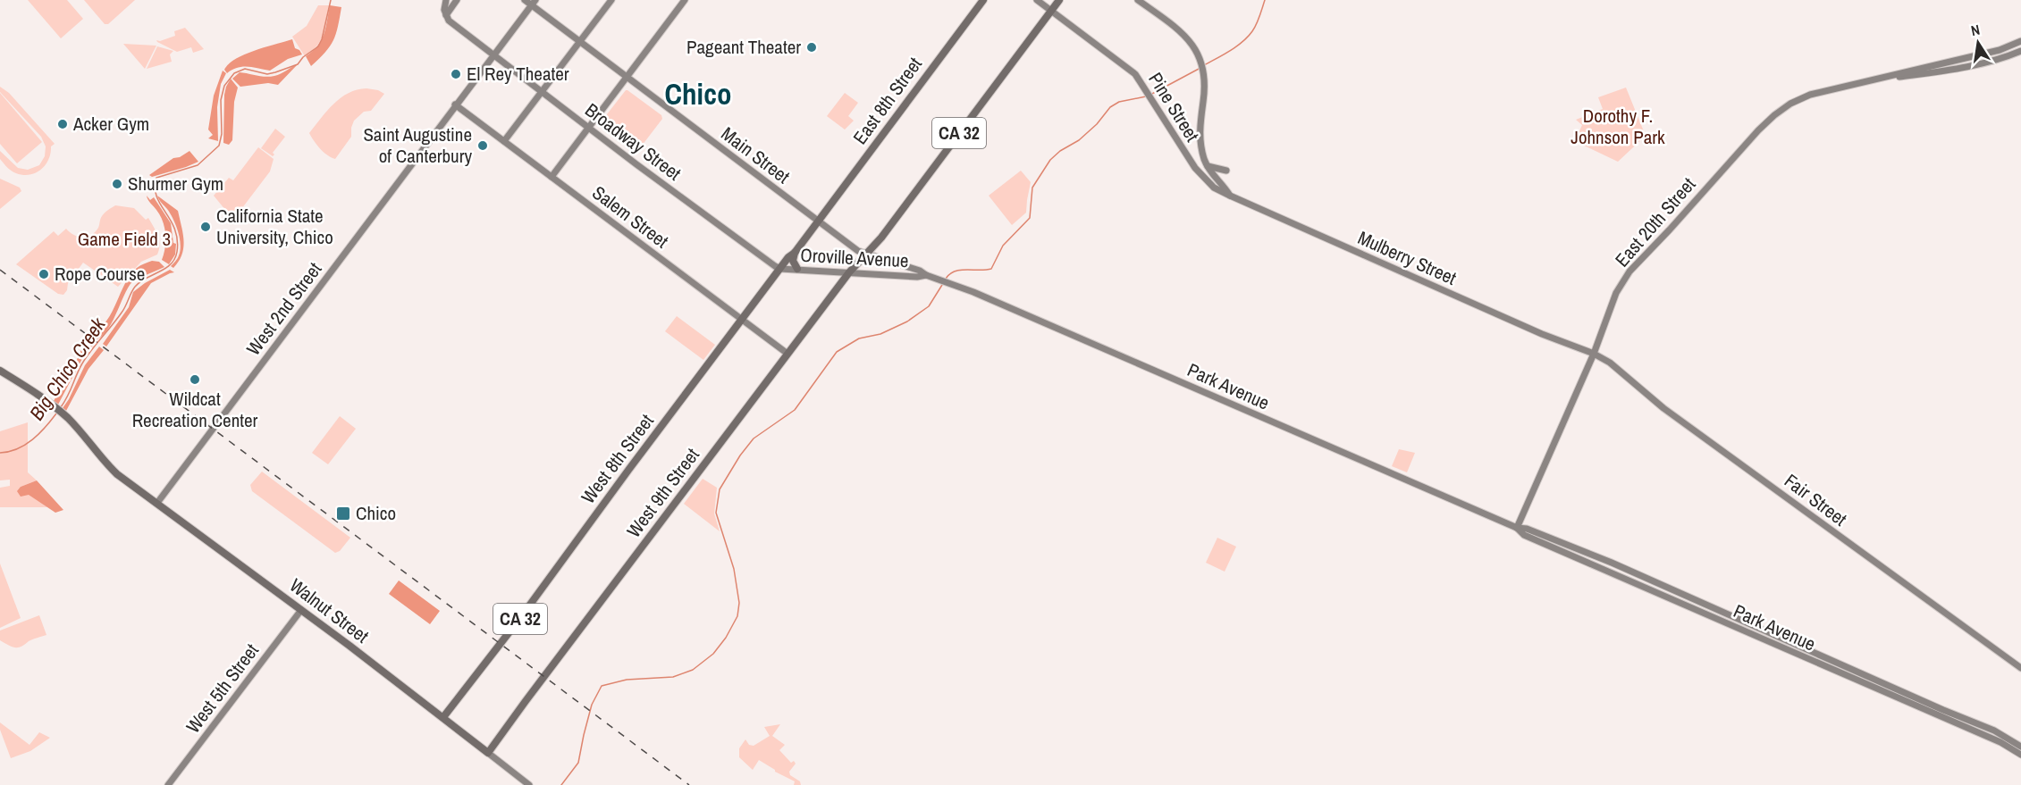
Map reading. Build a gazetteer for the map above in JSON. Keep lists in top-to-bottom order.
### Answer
{
  "streets": {
    "main road": [
      "East 8th Street",
      "CA 32",
      "West 8th Street",
      "West 9th Street",
      "Walnut Street"
    ],
    "street": [
      "Pine Street",
      "Broadway Street",
      "Main Street",
      "Salem Street",
      "East 20th Street",
      "Oroville Avenue",
      "Mulberry Street",
      "West 2nd Street",
      "Park Avenue",
      "Fair Street",
      "West 5th Street"
    ]
  },
  "crossings": [
    ["East 8th Street", "Main Street"],
    ["East 8th Street", "West 8th Street"],
    ["Pine Street", "CA 32"],
    ["Pine Street", "Mulberry Street"],
    ["CA 32", "Main Street"],
    ["CA 32", "West 9th Street"],
    ["Broadway Street", "Oroville Avenue"],
    ["Broadway Street", "West 2nd Street"],
    ["Broadway Street", "West 8th Street"],
    ["Main Street", "Oroville Avenue"],
    ["Main Street", "West 2nd Street"],
    ["Main Street", "Park Avenue"],
    ["Main Street", "West 8th Street"],
    ["Main Street", "West 9th Street"],
    ["Salem Street", "West 2nd Street"],
    ["Salem Street", "West 8th Street"],
    ["Salem Street", "West 9th Street"],
    ["East 20th Street", "Mulberry Street"],
    ["East 20th Street", "Park Avenue"],
    ["East 20th Street", "Fair Street"],
    ["Oroville Avenue", "Park Avenue"],
    ["Oroville Avenue", "West 8th Street"],
    ["Oroville Avenue", "West 9th Street"],
    ["Mulberry Street", "Fair Street"],
    ["West 2nd Street", "Walnut Street"],
    ["West 8th Street", "Walnut Street"],
    ["West 9th Street", "Walnut Street"],
    ["Walnut Street", "West 5th Street"]
  ],
  "districts": ["Chico"],
  "water": ["Big Chico Creek"],
  "parks": ["Dorothy F. Johnson Park", "Game Field 3"],
  "places": {
    "other": [
      "Pageant Theater",
      "El Rey Theater",
      "Acker Gym",
      "Saint Augustine of Canterbury",
      "Shurmer Gym",
      "California State University, Chico",
      "Rope Course",
      "Wildcat Recreation Center"
    ],
    "transit": ["Chico"]
  },
  "north": "top"
}
